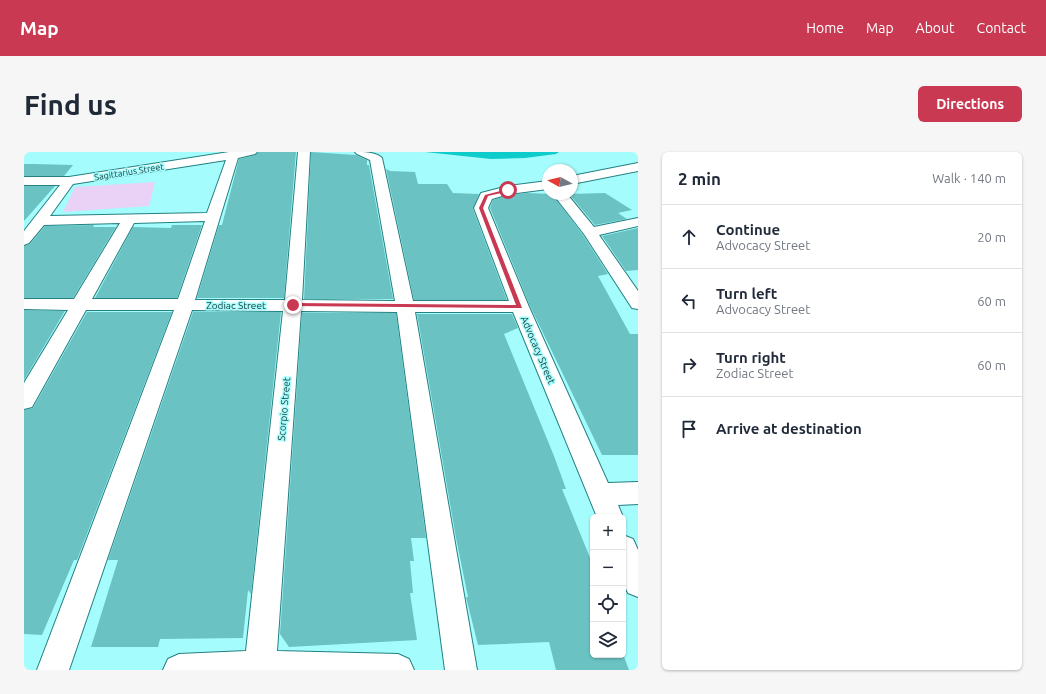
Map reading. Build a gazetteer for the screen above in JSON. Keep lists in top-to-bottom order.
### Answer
{
  "streets": {
    "street": [
      "Sagittarius Street",
      "Zodiac Street",
      "Advocacy Street",
      "Scorpio Street"
    ]
  },
  "crossings": [
    ["Zodiac Street", "Advocacy Street"],
    ["Zodiac Street", "Scorpio Street"]
  ],
  "north": "left",
  "page": {
    "header": "Map",
    "nav": [
      "Home",
      "Map",
      "About",
      "Contact"
    ],
    "buttons": "Directions",
    "title": "Find us",
    "heading": ["2 min", "Walk · 140 m"],
    "list": [
      ["Continue", "Advocacy Street", "20 m"],
      ["Turn left", "Advocacy Street", "60 m"],
      ["Turn right", "Zodiac Street", "60 m"],
      "Arrive at destination"
    ],
    "map_buttons": ["+", "−"]
  }
}
